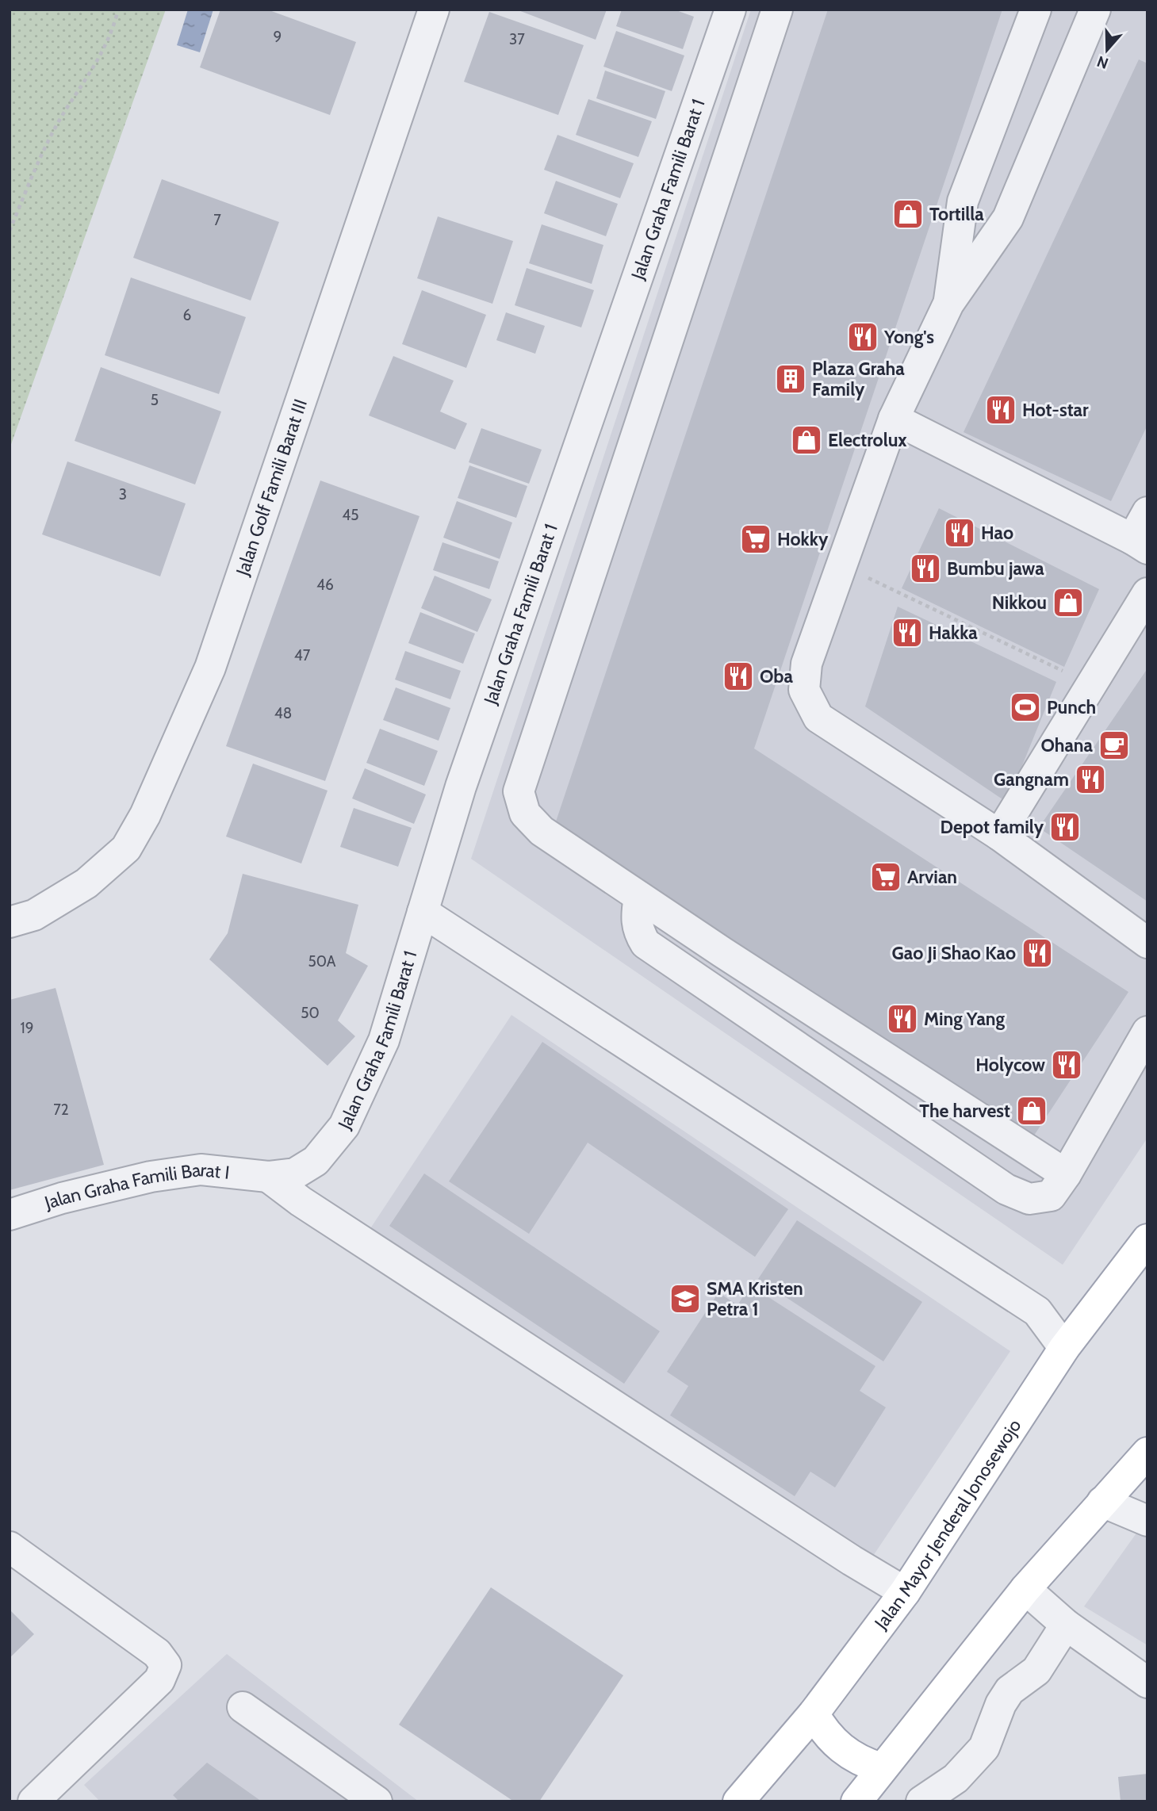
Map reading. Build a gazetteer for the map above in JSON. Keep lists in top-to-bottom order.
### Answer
{
  "streets": {
    "main road": ["Jalan Mayor Jenderal Jonosewojo"],
    "street": ["Jalan Graha Famili Barat 1", "Jalan Golf Famili Barat III", "Jalan Graha Famili Barat I"]
  },
  "crossings": [
    ["Jalan Graha Famili Barat 1", "Jalan Graha Famili Barat I"]
  ],
  "places": {
    "shop": [
      "Tortilla",
      "Electrolux",
      "Nikkou",
      "The harvest"
    ],
    "restaurant": [
      "Yong's",
      "Hot-star",
      "Hao",
      "Bumbu jawa",
      "Hakka",
      "Oba",
      "Gangnam",
      "Depot family",
      "Gao Ji Shao Kao",
      "Ming Yang",
      "Holycow"
    ],
    "building": ["Plaza Graha Family"],
    "supermarket": ["Hokky", "Arvian"],
    "sports": ["Punch"],
    "cafe": ["Ohana"],
    "school or university": ["SMA Kristen Petra 1"]
  },
  "house_numbers": [
    "9",
    "37",
    "7",
    "6",
    "5",
    "3",
    "45",
    "46",
    "47",
    "48",
    "50A",
    "50",
    "19",
    "72"
  ],
  "north": "bottom"
}
